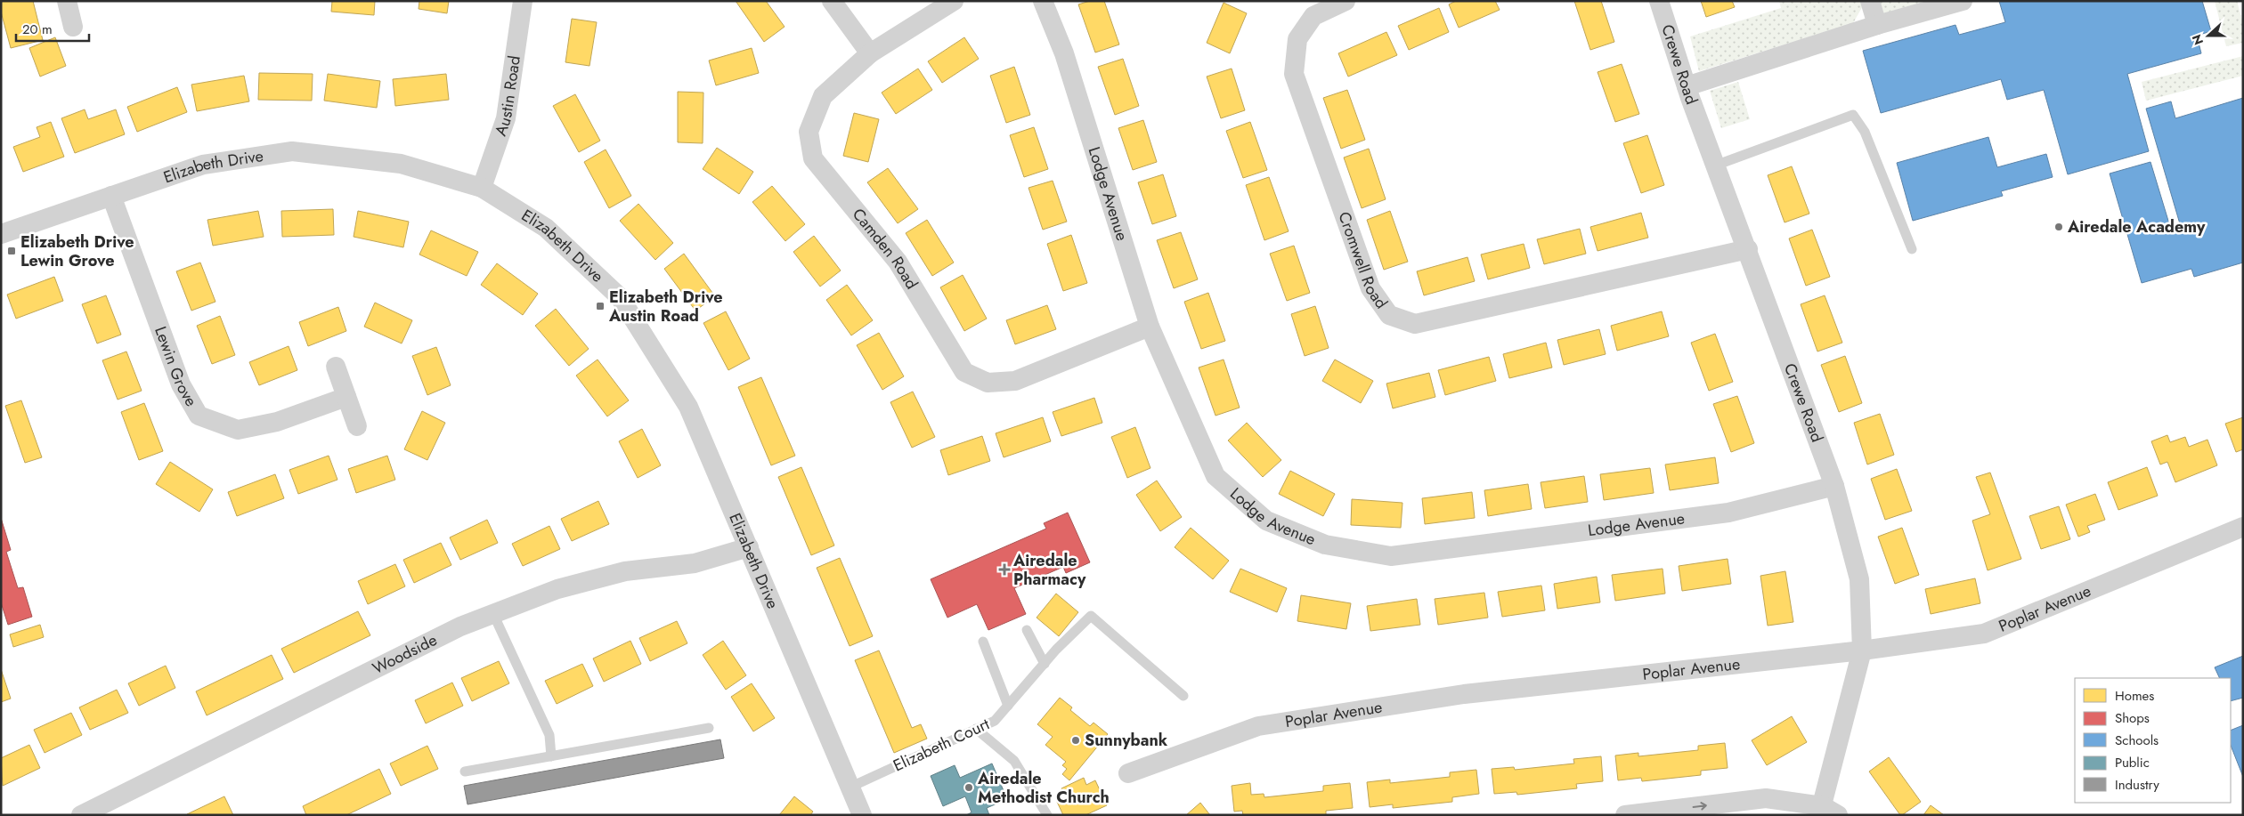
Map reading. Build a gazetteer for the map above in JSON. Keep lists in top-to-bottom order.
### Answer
{
  "streets": {
    "street": [
      "Crewe Road",
      "Austin Road",
      "Elizabeth Drive",
      "Lodge Avenue",
      "Camden Road",
      "Cromwell Road",
      "Lewin Grove",
      "Poplar Avenue",
      "Woodside"
    ],
    "lane": ["Elizabeth Court"]
  },
  "crossings": [
    ["Crewe Road", "Lodge Avenue"],
    ["Crewe Road", "Cromwell Road"],
    ["Crewe Road", "Poplar Avenue"],
    ["Austin Road", "Elizabeth Drive"],
    ["Elizabeth Drive", "Lewin Grove"],
    ["Elizabeth Drive", "Woodside"],
    ["Elizabeth Drive", "Elizabeth Court"],
    ["Lodge Avenue", "Camden Road"]
  ],
  "places": {
    "other": ["Airedale Academy", "Sunnybank", "Airedale Methodist Church"],
    "transit": ["Elizabeth Drive Lewin Grove", "Elizabeth Drive Austin Road"],
    "health": ["Airedale Pharmacy"]
  },
  "legend": [
    "Homes",
    "Shops",
    "Schools",
    "Public",
    "Industry"
  ],
  "scale_bar": "20 m",
  "north": "left"
}
